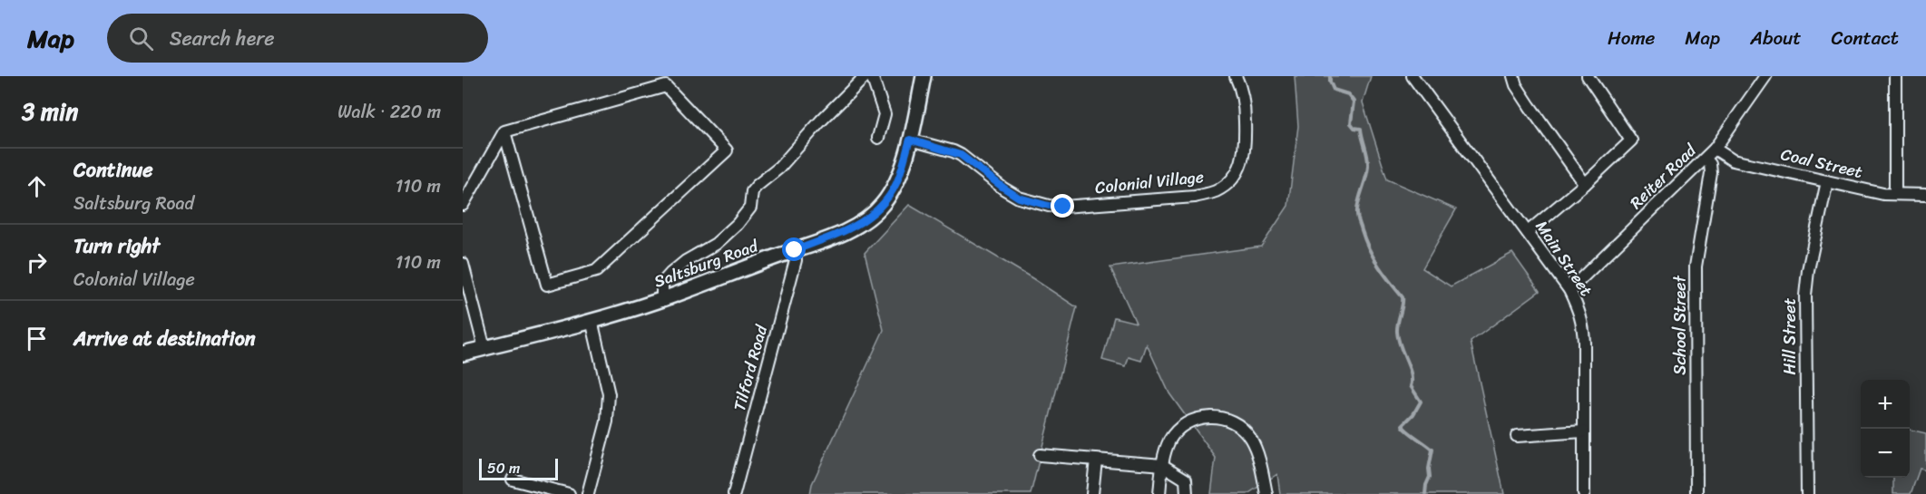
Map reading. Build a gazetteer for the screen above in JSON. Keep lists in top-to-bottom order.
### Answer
{
  "streets": {
    "main road": ["Saltsburg Road"],
    "street": [
      "Coal Street",
      "Reiter Road",
      "Colonial Village",
      "Main Street",
      "School Street",
      "Hill Street",
      "Tilford Road"
    ]
  },
  "crossings": [
    ["Coal Street", "Reiter Road"],
    ["Coal Street", "Hill Street"],
    ["Reiter Road", "Main Street"],
    ["Reiter Road", "School Street"],
    ["Colonial Village", "Saltsburg Road"],
    ["Saltsburg Road", "Tilford Road"]
  ],
  "scale_bar": "50 m",
  "page": {
    "header": "Map",
    "search": "Search here",
    "nav": [
      "Home",
      "Map",
      "About",
      "Contact"
    ],
    "heading": ["3 min", "Walk · 220 m"],
    "list": [
      ["Continue", "Saltsburg Road", "110 m"],
      ["Turn right", "Colonial Village", "110 m"],
      "Arrive at destination"
    ],
    "map_buttons": ["+", "−"],
    "scale": "50 m"
  }
}
